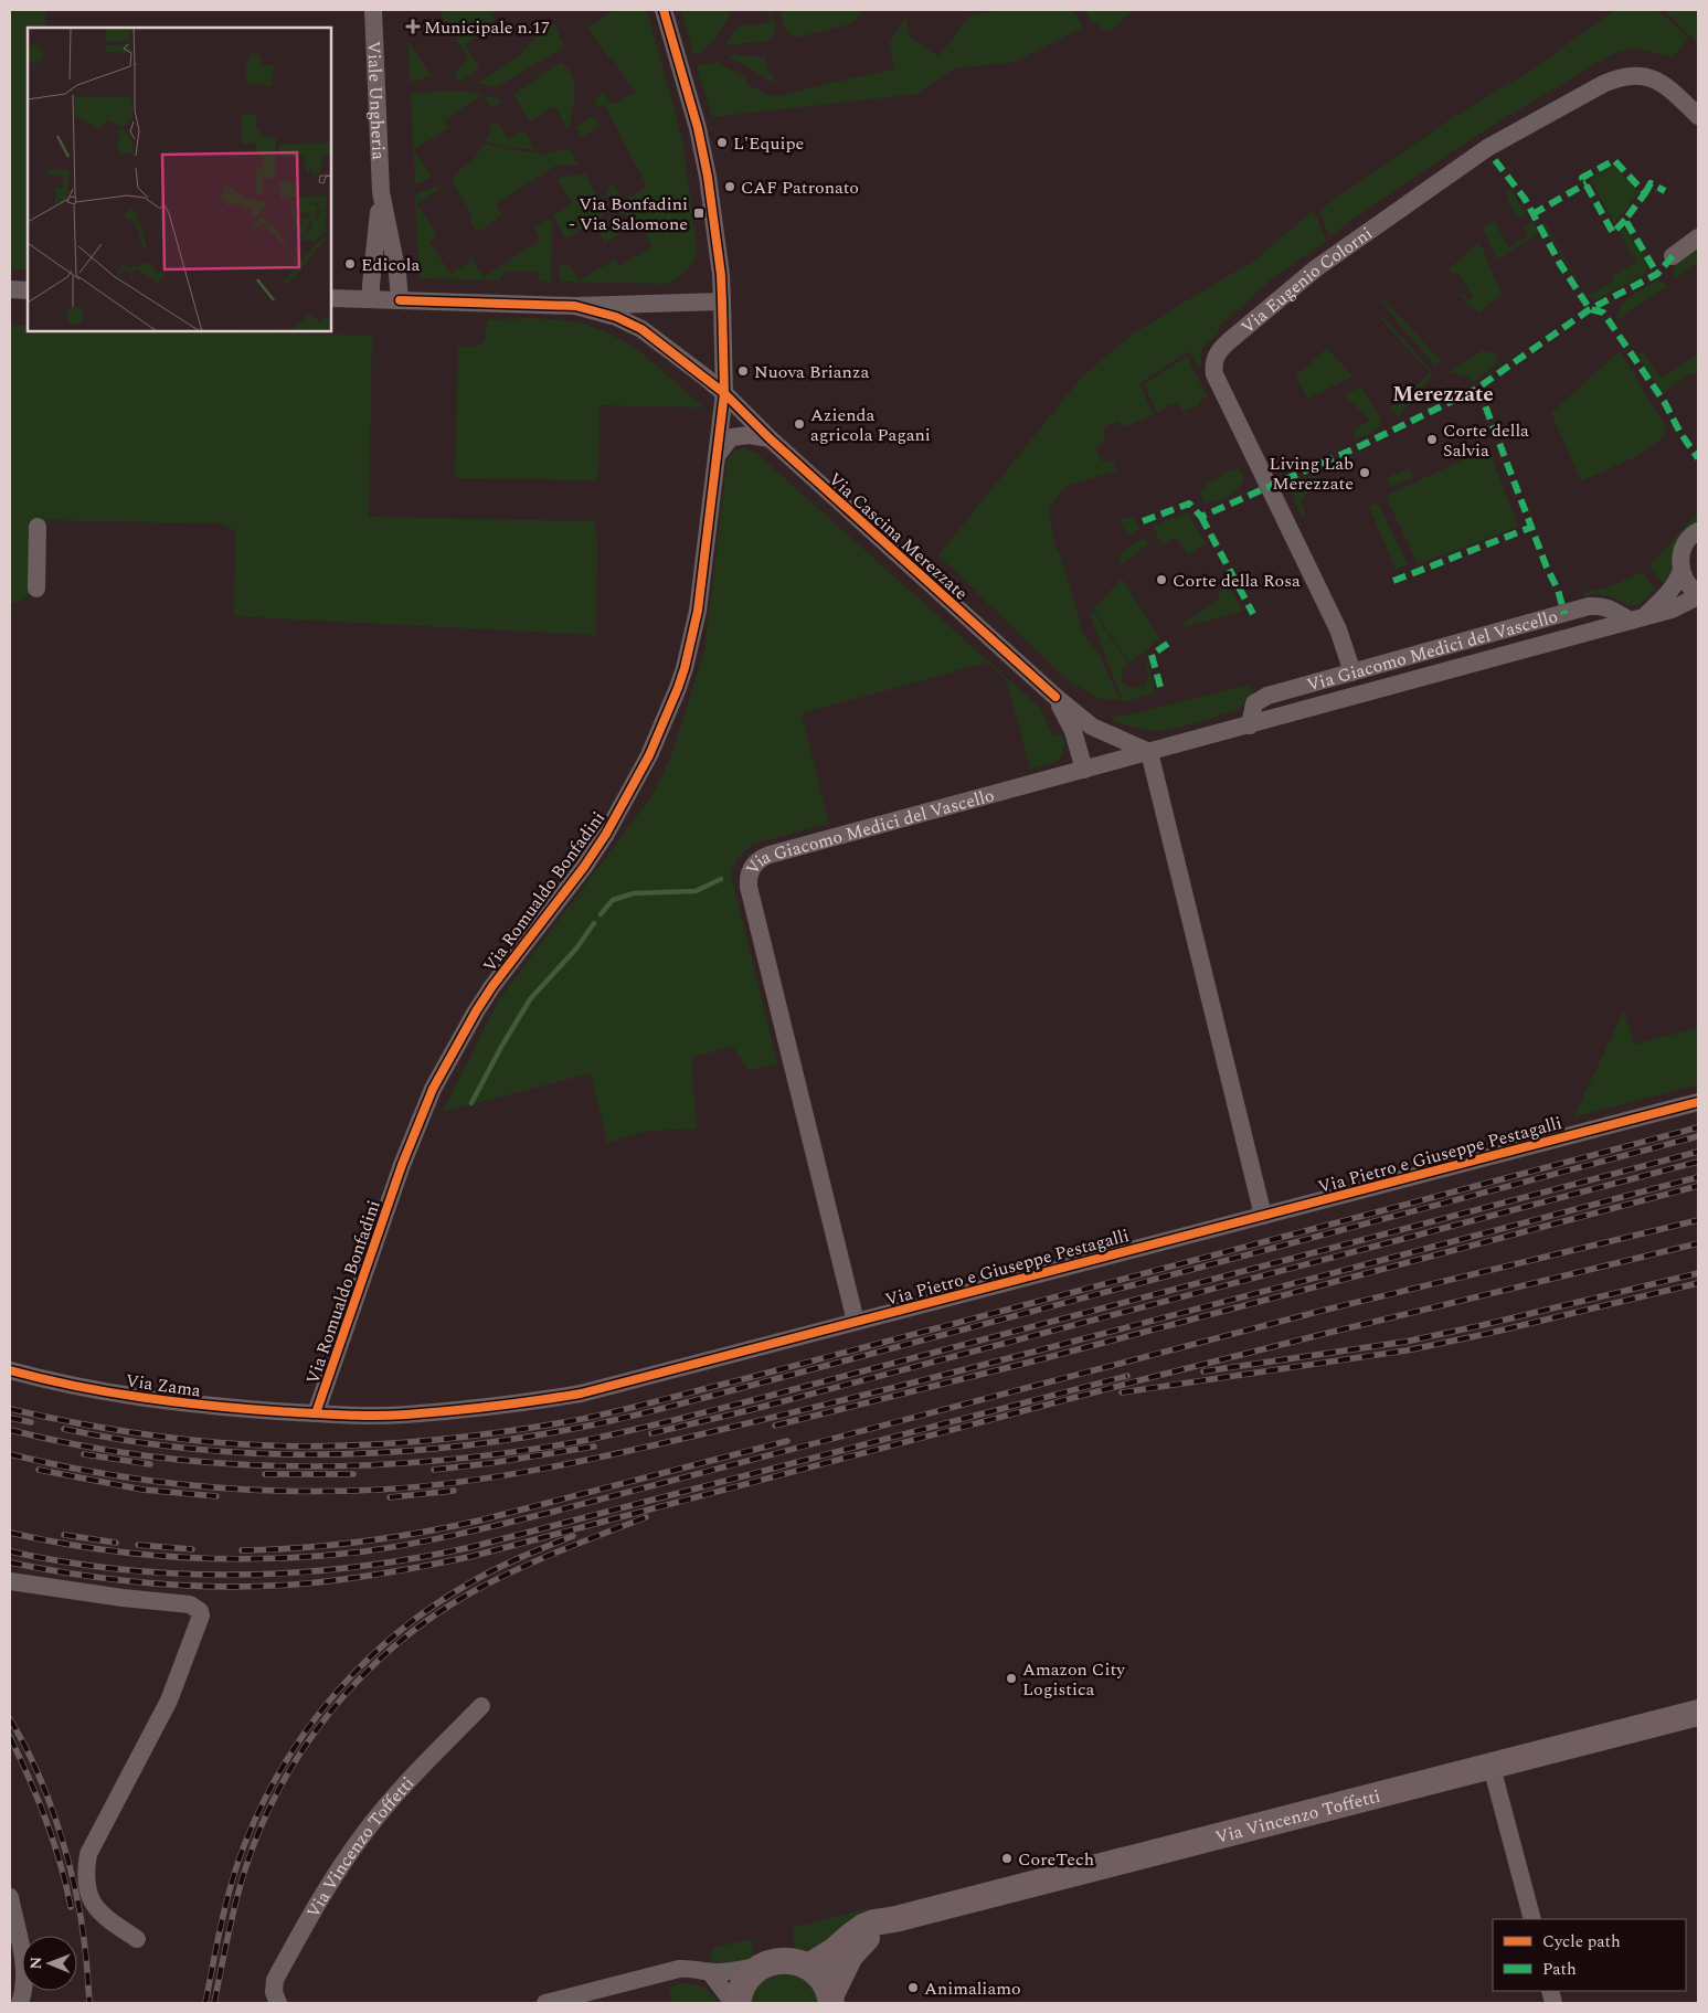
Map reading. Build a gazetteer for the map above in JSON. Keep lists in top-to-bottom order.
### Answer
{
  "streets": {
    "street": [
      "Viale Ungheria",
      "Via Eugenio Colorni",
      "Via Cascina Merezzate",
      "Via Giacomo Medici del Vascello",
      "Via Romualdo Bonfadini",
      "Via Pietro e Giuseppe Pestagalli",
      "Via Zama",
      "Via Vincenzo Toffetti"
    ]
  },
  "crossings": [
    ["Via Eugenio Colorni", "Via Giacomo Medici del Vascello"],
    ["Via Cascina Merezzate", "Via Giacomo Medici del Vascello"],
    ["Via Cascina Merezzate", "Via Romualdo Bonfadini"],
    ["Via Giacomo Medici del Vascello", "Via Pietro e Giuseppe Pestagalli"],
    ["Via Romualdo Bonfadini", "Via Pietro e Giuseppe Pestagalli"],
    ["Via Romualdo Bonfadini", "Via Zama"],
    ["Via Pietro e Giuseppe Pestagalli", "Via Zama"]
  ],
  "districts": ["Merezzate"],
  "places": {
    "health": ["Municipale n.17"],
    "other": [
      "L'Equipe",
      "CAF Patronato",
      "Edicola",
      "Nuova Brianza",
      "Azienda agricola Pagani",
      "Corte della Salvia",
      "Living Lab Merezzate",
      "Corte della Rosa",
      "Amazon City Logistica",
      "CoreTech",
      "Animaliamo"
    ],
    "transit": ["Via Bonfadini - Via Salomone"]
  },
  "legend": ["Cycle path", "Path"],
  "north": "left"
}
